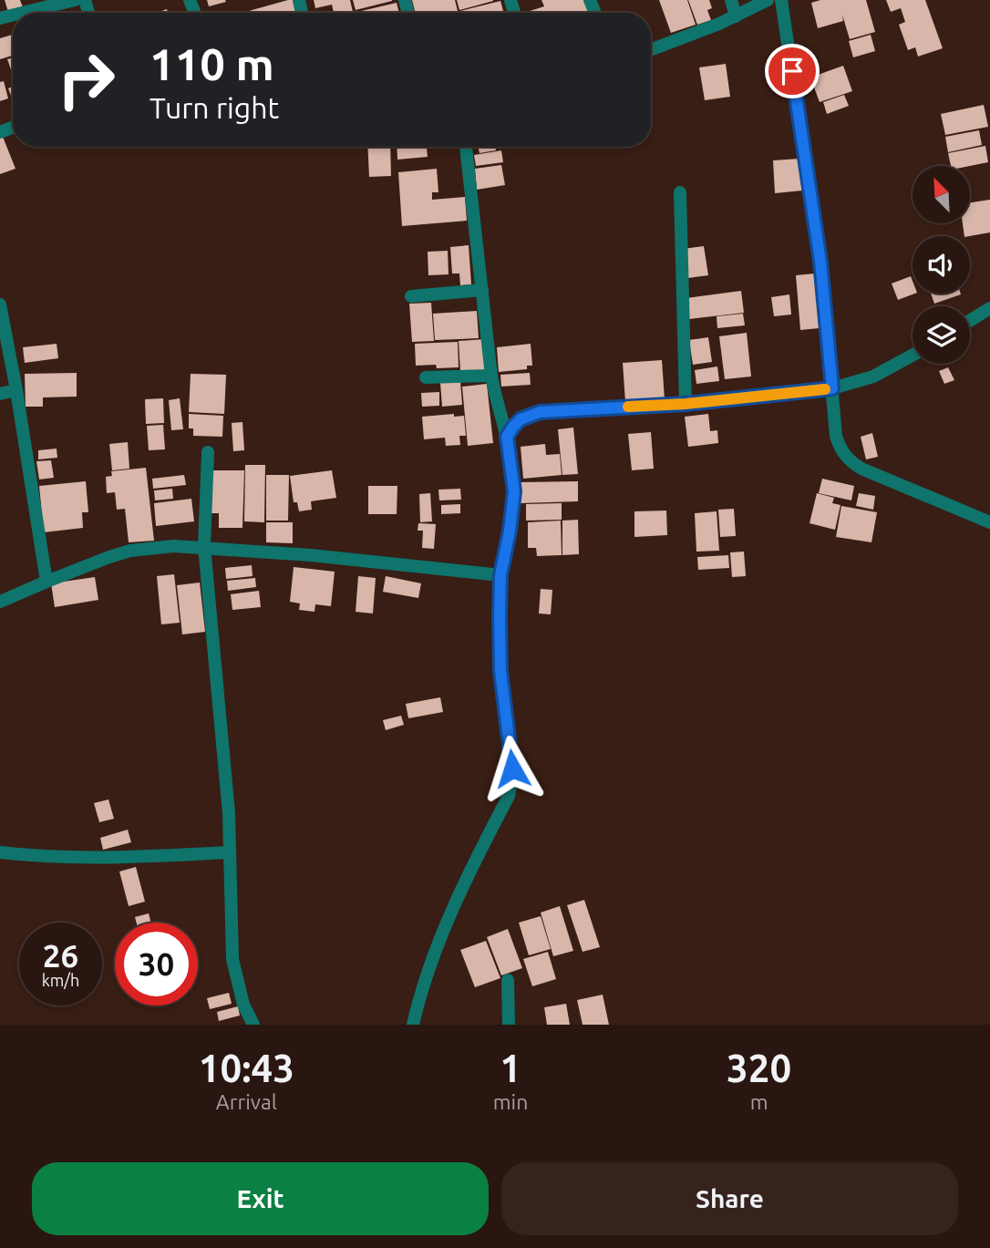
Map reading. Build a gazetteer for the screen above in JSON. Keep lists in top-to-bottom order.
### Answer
{
  "north": "top left",
  "page": {
    "turn": ["110 m", "Turn right"],
    "speed": "26 km/h",
    "limit": "30",
    "eta": [
      "10:43",
      "Arrival",
      "1",
      "min",
      "320",
      "m"
    ],
    "buttons": ["Exit", "Share"]
  }
}
